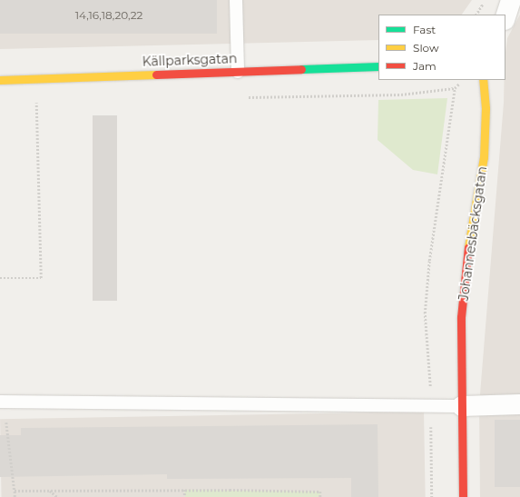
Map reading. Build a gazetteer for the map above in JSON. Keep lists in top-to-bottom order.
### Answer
{
  "streets": {
    "street": ["Källparksgatan", "Johannesbäcksgatan"]
  },
  "house_numbers": ["14,16,18,20,22"],
  "legend": ["Fast", "Slow", "Jam"]
}
